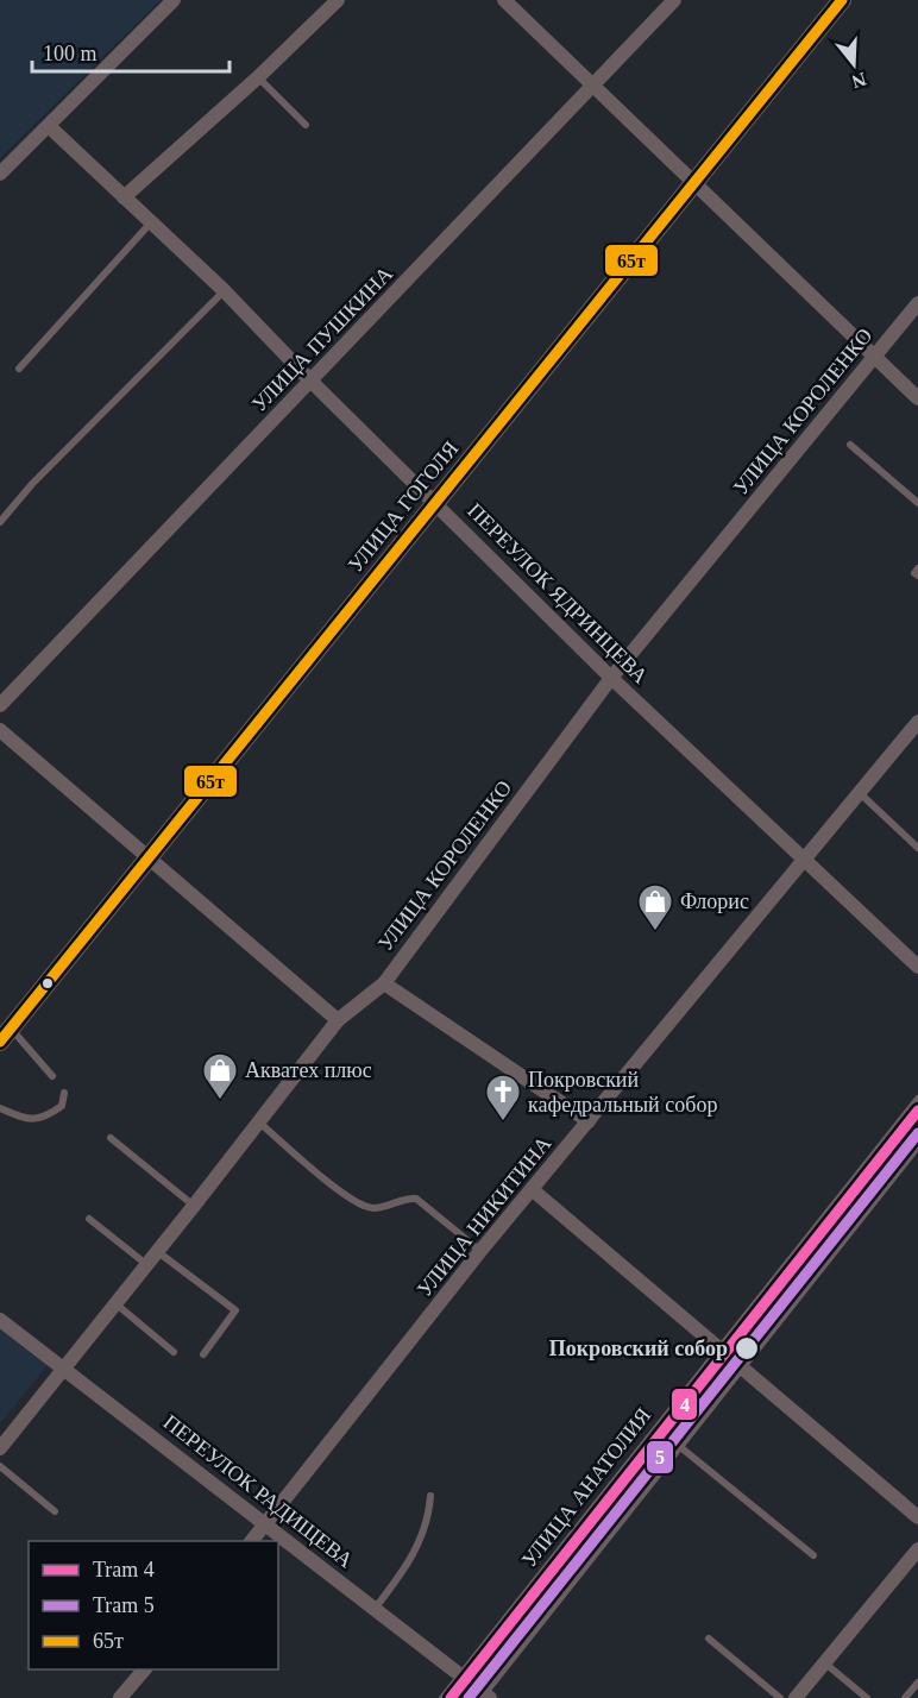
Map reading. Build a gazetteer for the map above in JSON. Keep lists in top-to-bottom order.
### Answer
{
  "streets": {
    "street": [
      "УЛИЦА ПУШКИНА",
      "УЛИЦА КОРОЛЕНКО",
      "УЛИЦА ГОГОЛЯ",
      "ПЕРЕУЛОК ЯДРИНЦЕВА",
      "УЛИЦА НИКИТИНА",
      "ПЕРЕУЛОК РАДИЩЕВА"
    ],
    "lane": ["УЛИЦА АНАТОЛИЯ"]
  },
  "crossings": [
    ["УЛИЦА ПУШКИНА", "ПЕРЕУЛОК ЯДРИНЦЕВА"],
    ["УЛИЦА КОРОЛЕНКО", "ПЕРЕУЛОК ЯДРИНЦЕВА"],
    ["УЛИЦА КОРОЛЕНКО", "ПЕРЕУЛОК РАДИЩЕВА"],
    ["УЛИЦА ГОГОЛЯ", "ПЕРЕУЛОК ЯДРИНЦЕВА"],
    ["ПЕРЕУЛОК ЯДРИНЦЕВА", "УЛИЦА НИКИТИНА"],
    ["УЛИЦА НИКИТИНА", "ПЕРЕУЛОК РАДИЩЕВА"],
    ["УЛИЦА АНАТОЛИЯ", "ПЕРЕУЛОК РАДИЩЕВА"]
  ],
  "places": {
    "shop": ["Флорис", "Акватех плюс"],
    "church": ["Покровский кафедральный собор"],
    "other": ["Покровский собор"]
  },
  "lines": ["transit line 65т", "tram line 4", "tram line 5"],
  "legend": ["Tram 4", "Tram 5", "65т"],
  "scale_bar": "100 m",
  "north": "bottom"
}
